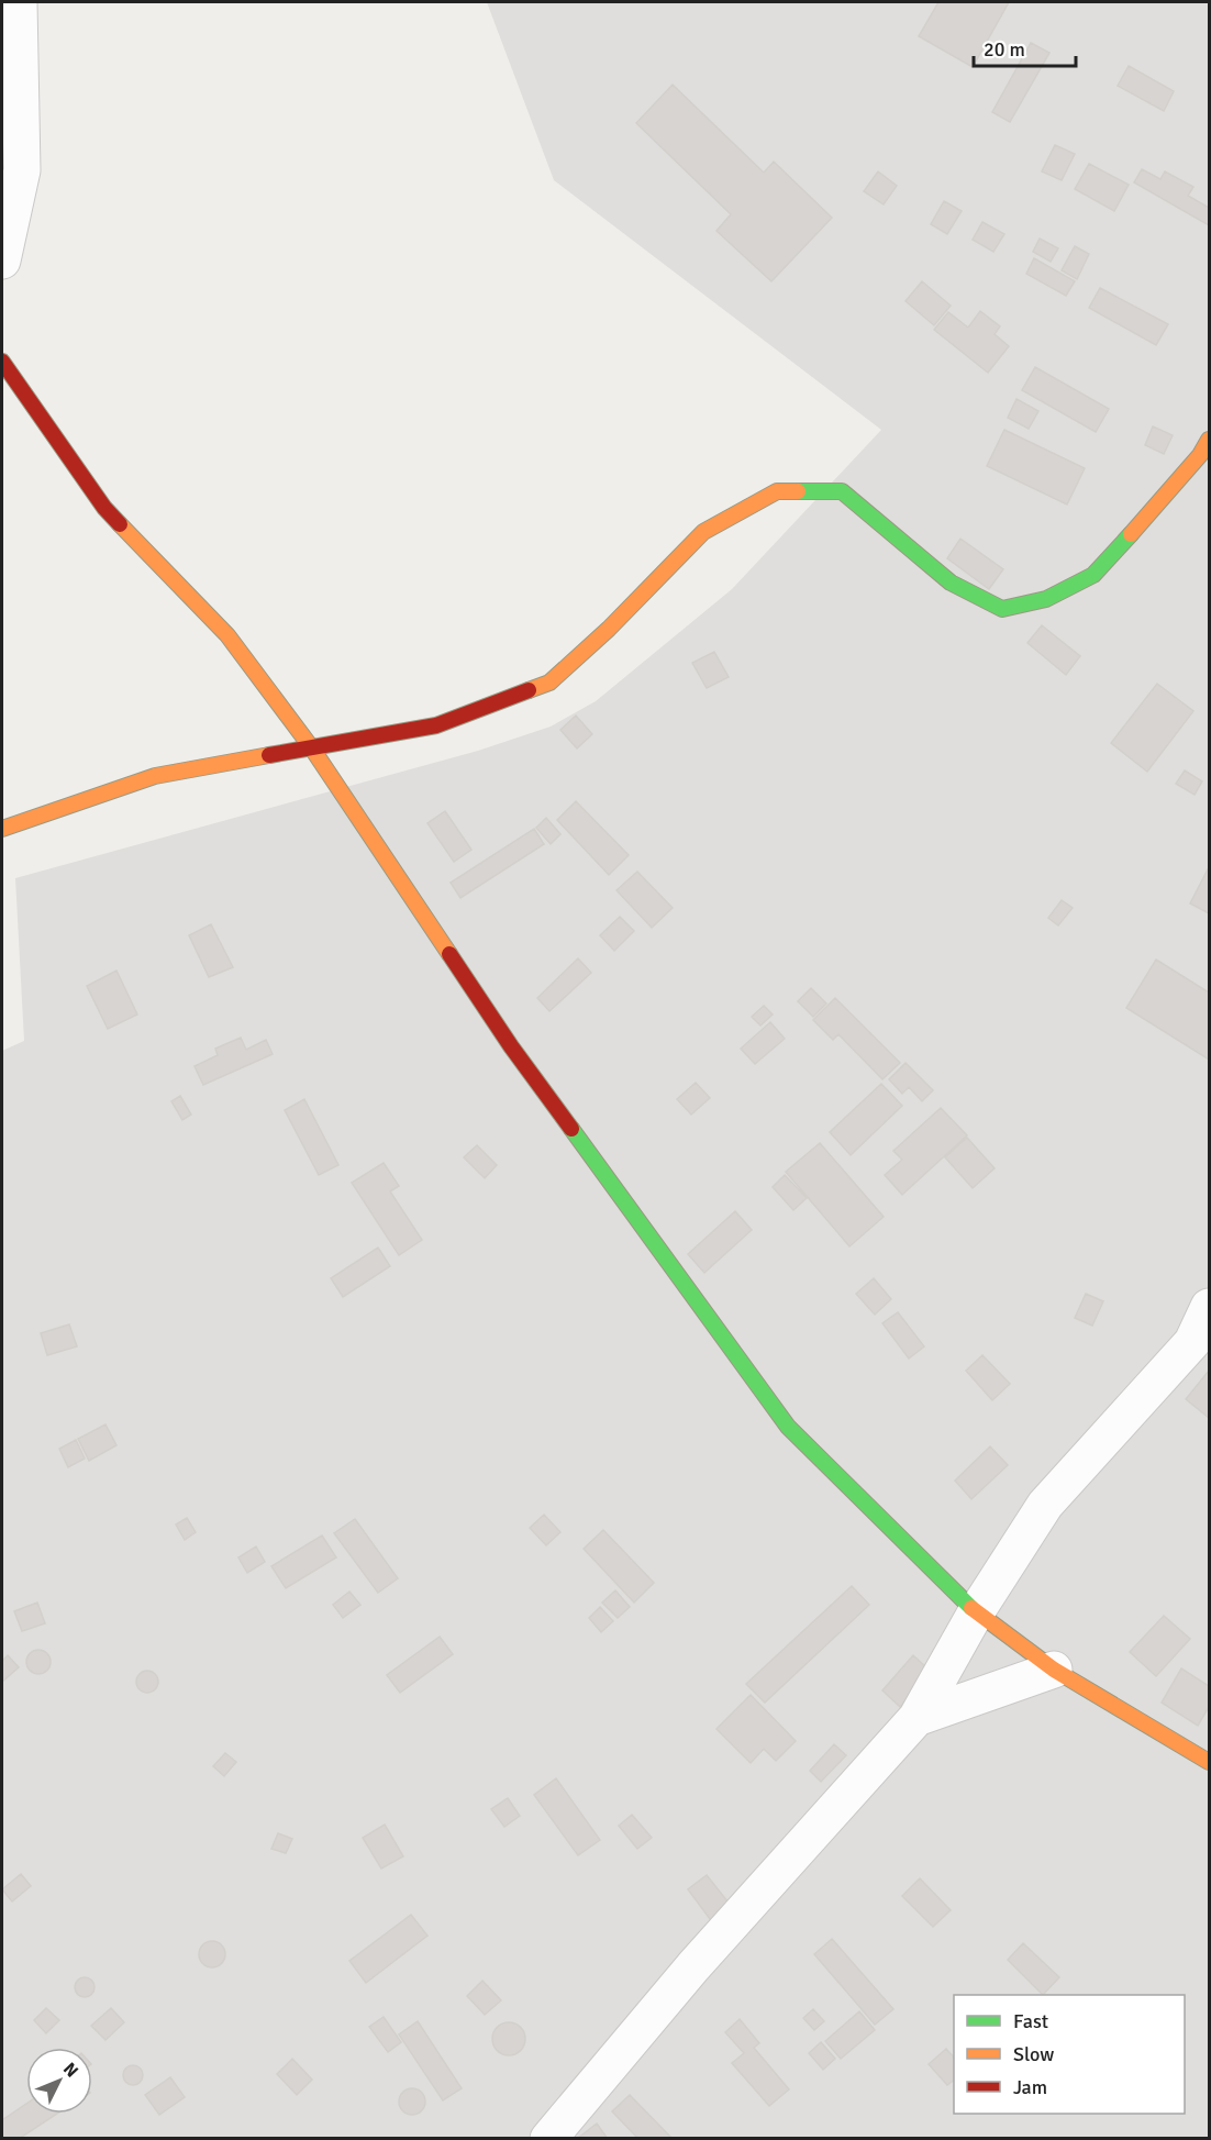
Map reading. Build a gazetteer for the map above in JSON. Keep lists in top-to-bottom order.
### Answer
{
  "legend": ["Fast", "Slow", "Jam"],
  "scale_bar": "20 m",
  "north": "top right"
}
